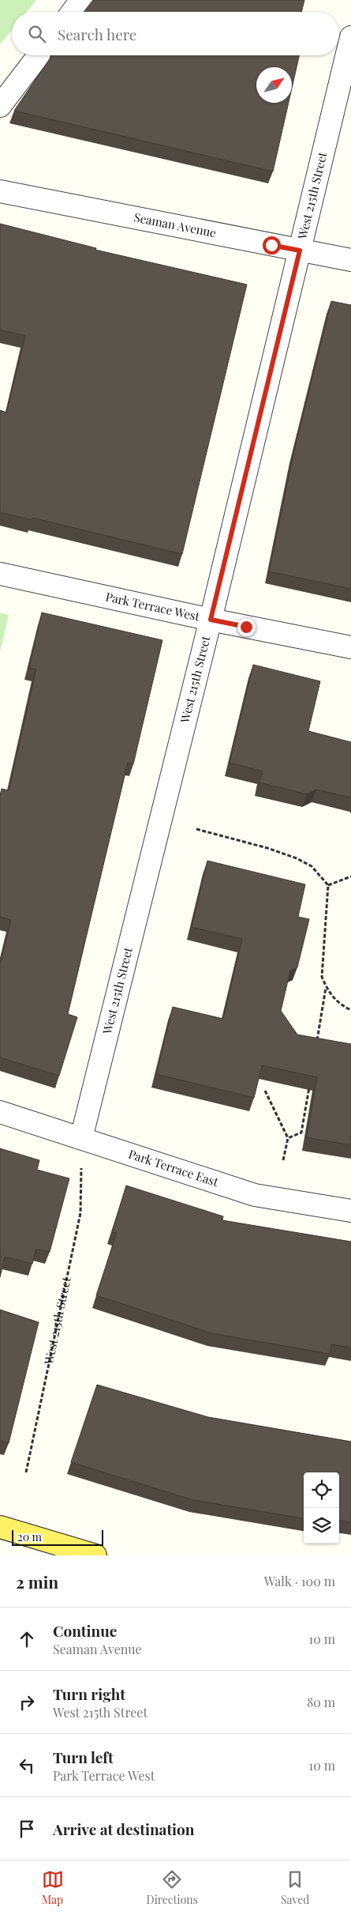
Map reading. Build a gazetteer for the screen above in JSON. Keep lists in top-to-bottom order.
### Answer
{
  "streets": {
    "street": [
      "West 215th Street",
      "Seaman Avenue",
      "Park Terrace West",
      "Park Terrace East"
    ]
  },
  "crossings": [
    ["West 215th Street", "Seaman Avenue"],
    ["West 215th Street", "Park Terrace West"],
    ["West 215th Street", "Park Terrace East"]
  ],
  "scale_bar": "20 m",
  "north": "top right",
  "page": {
    "search": "Search here",
    "scale": "20 m",
    "heading": ["2 min", "Walk · 100 m"],
    "list": [
      ["Continue", "Seaman Avenue", "10 m"],
      ["Turn right", "West 215th Street", "80 m"],
      ["Turn left", "Park Terrace West", "10 m"],
      "Arrive at destination"
    ],
    "nav": ["Map", "Directions", "Saved"]
  }
}
